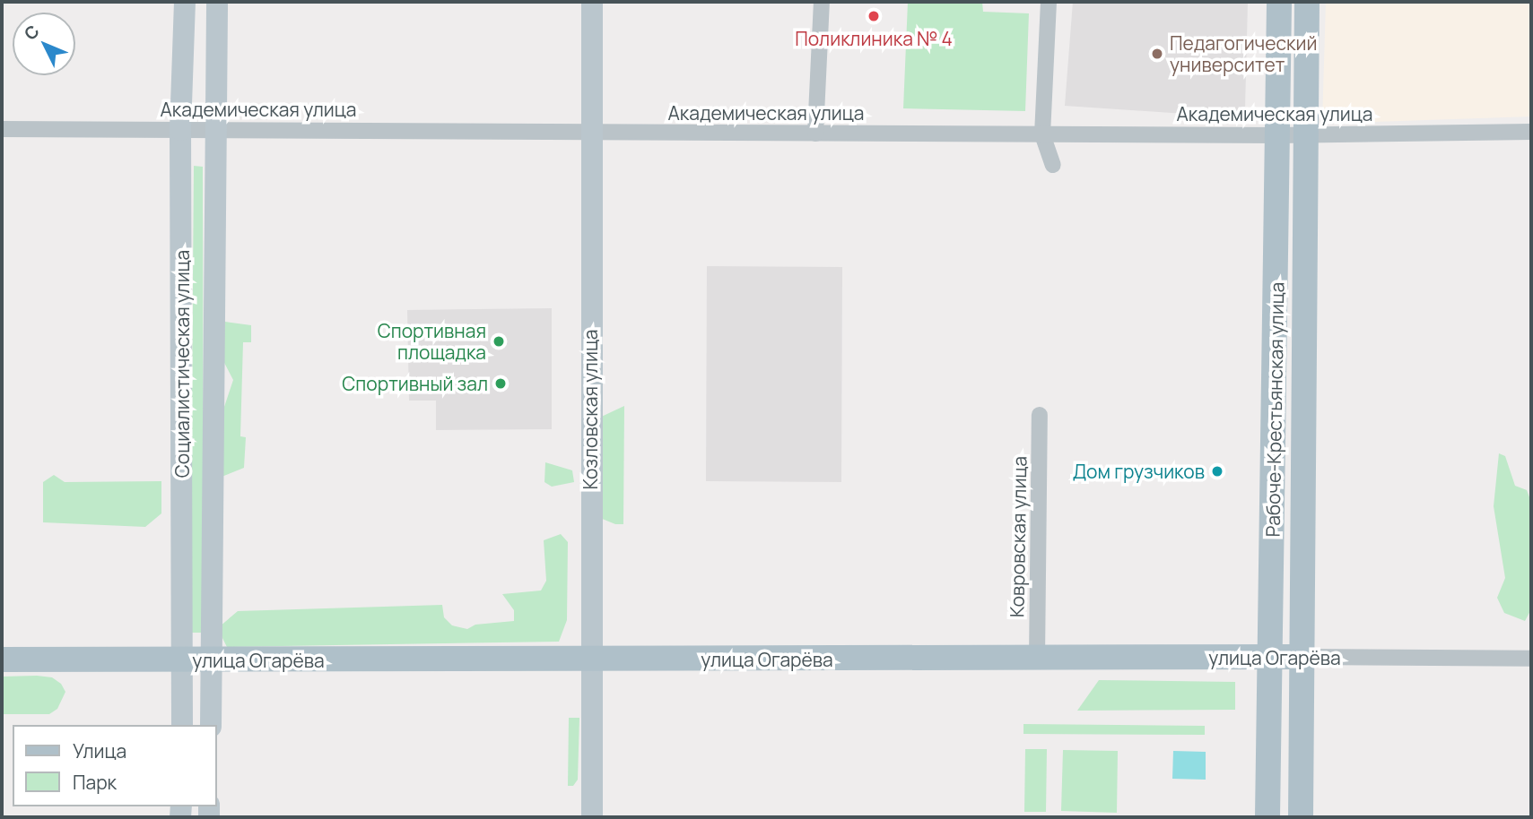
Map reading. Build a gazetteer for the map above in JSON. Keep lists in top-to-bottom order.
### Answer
{
  "streets": {
    "main road": ["Рабоче-Крестьянская улица", "улица Огарёва"],
    "street": [
      "Академическая улица",
      "Социалистическая улица",
      "Козловская улица",
      "Ковровская улица"
    ]
  },
  "crossings": [
    ["Академическая улица", "Социалистическая улица"],
    ["Академическая улица", "Козловская улица"],
    ["Академическая улица", "Рабоче-Крестьянская улица"],
    ["Социалистическая улица", "улица Огарёва"],
    ["Козловская улица", "улица Огарёва"],
    ["Рабоче-Крестьянская улица", "улица Огарёва"],
    ["Ковровская улица", "улица Огарёва"]
  ],
  "places": [
    "Поликлиника № 4",
    "Педагогический университет",
    "Спортивная площадка",
    "Спортивный зал",
    "Дом грузчиков"
  ],
  "legend": ["Улица", "Парк"],
  "north": "top left"
}
